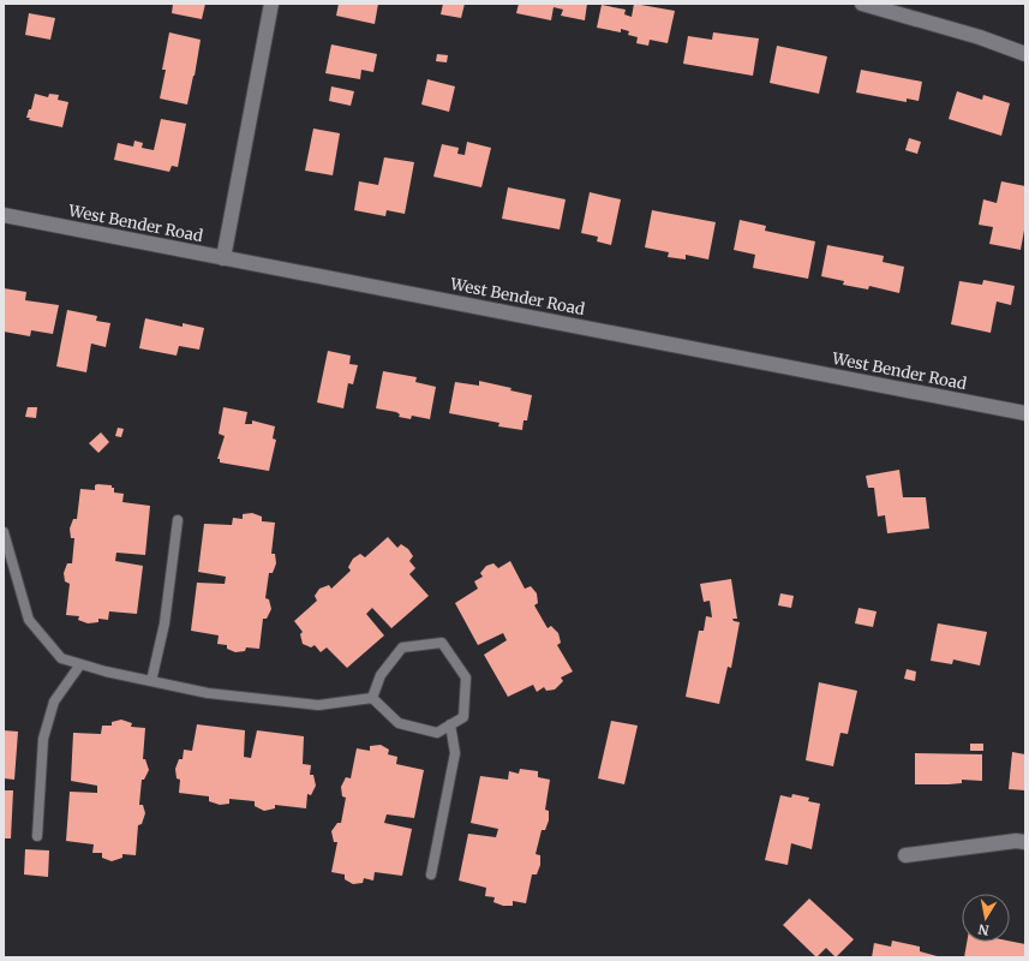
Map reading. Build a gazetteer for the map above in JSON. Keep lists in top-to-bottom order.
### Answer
{
  "streets": {
    "street": ["West Bender Road"]
  },
  "north": "bottom"
}
